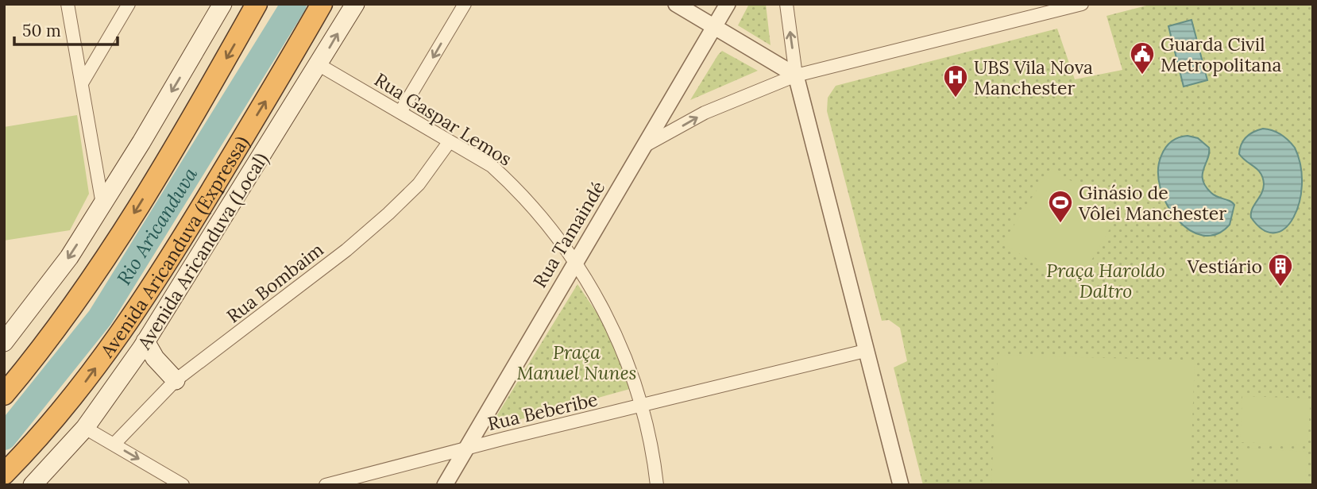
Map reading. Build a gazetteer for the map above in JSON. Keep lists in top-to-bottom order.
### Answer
{
  "streets": {
    "highway": ["Avenida Aricanduva (Expressa)"],
    "main road": ["Avenida Aricanduva (Local)"],
    "street": [
      "Rua Gaspar Lemos",
      "Rua Tamaindé",
      "Rua Bombaim",
      "Rua Beberibe"
    ]
  },
  "crossings": [
    ["Rua Gaspar Lemos", "Rua Tamaindé"],
    ["Rua Gaspar Lemos", "Avenida Aricanduva (Local)"],
    ["Rua Gaspar Lemos", "Rua Bombaim"],
    ["Rua Gaspar Lemos", "Rua Beberibe"],
    ["Rua Tamaindé", "Rua Beberibe"]
  ],
  "water": ["Rio Aricanduva"],
  "parks": ["Praça Haroldo Daltro", "Praça Manuel Nunes"],
  "places": {
    "public building": ["Guarda Civil Metropolitana"],
    "hospital": ["UBS Vila Nova Manchester"],
    "sports": ["Ginásio de Vôlei Manchester"],
    "building": ["Vestiário"]
  },
  "scale_bar": "50 m"
}
